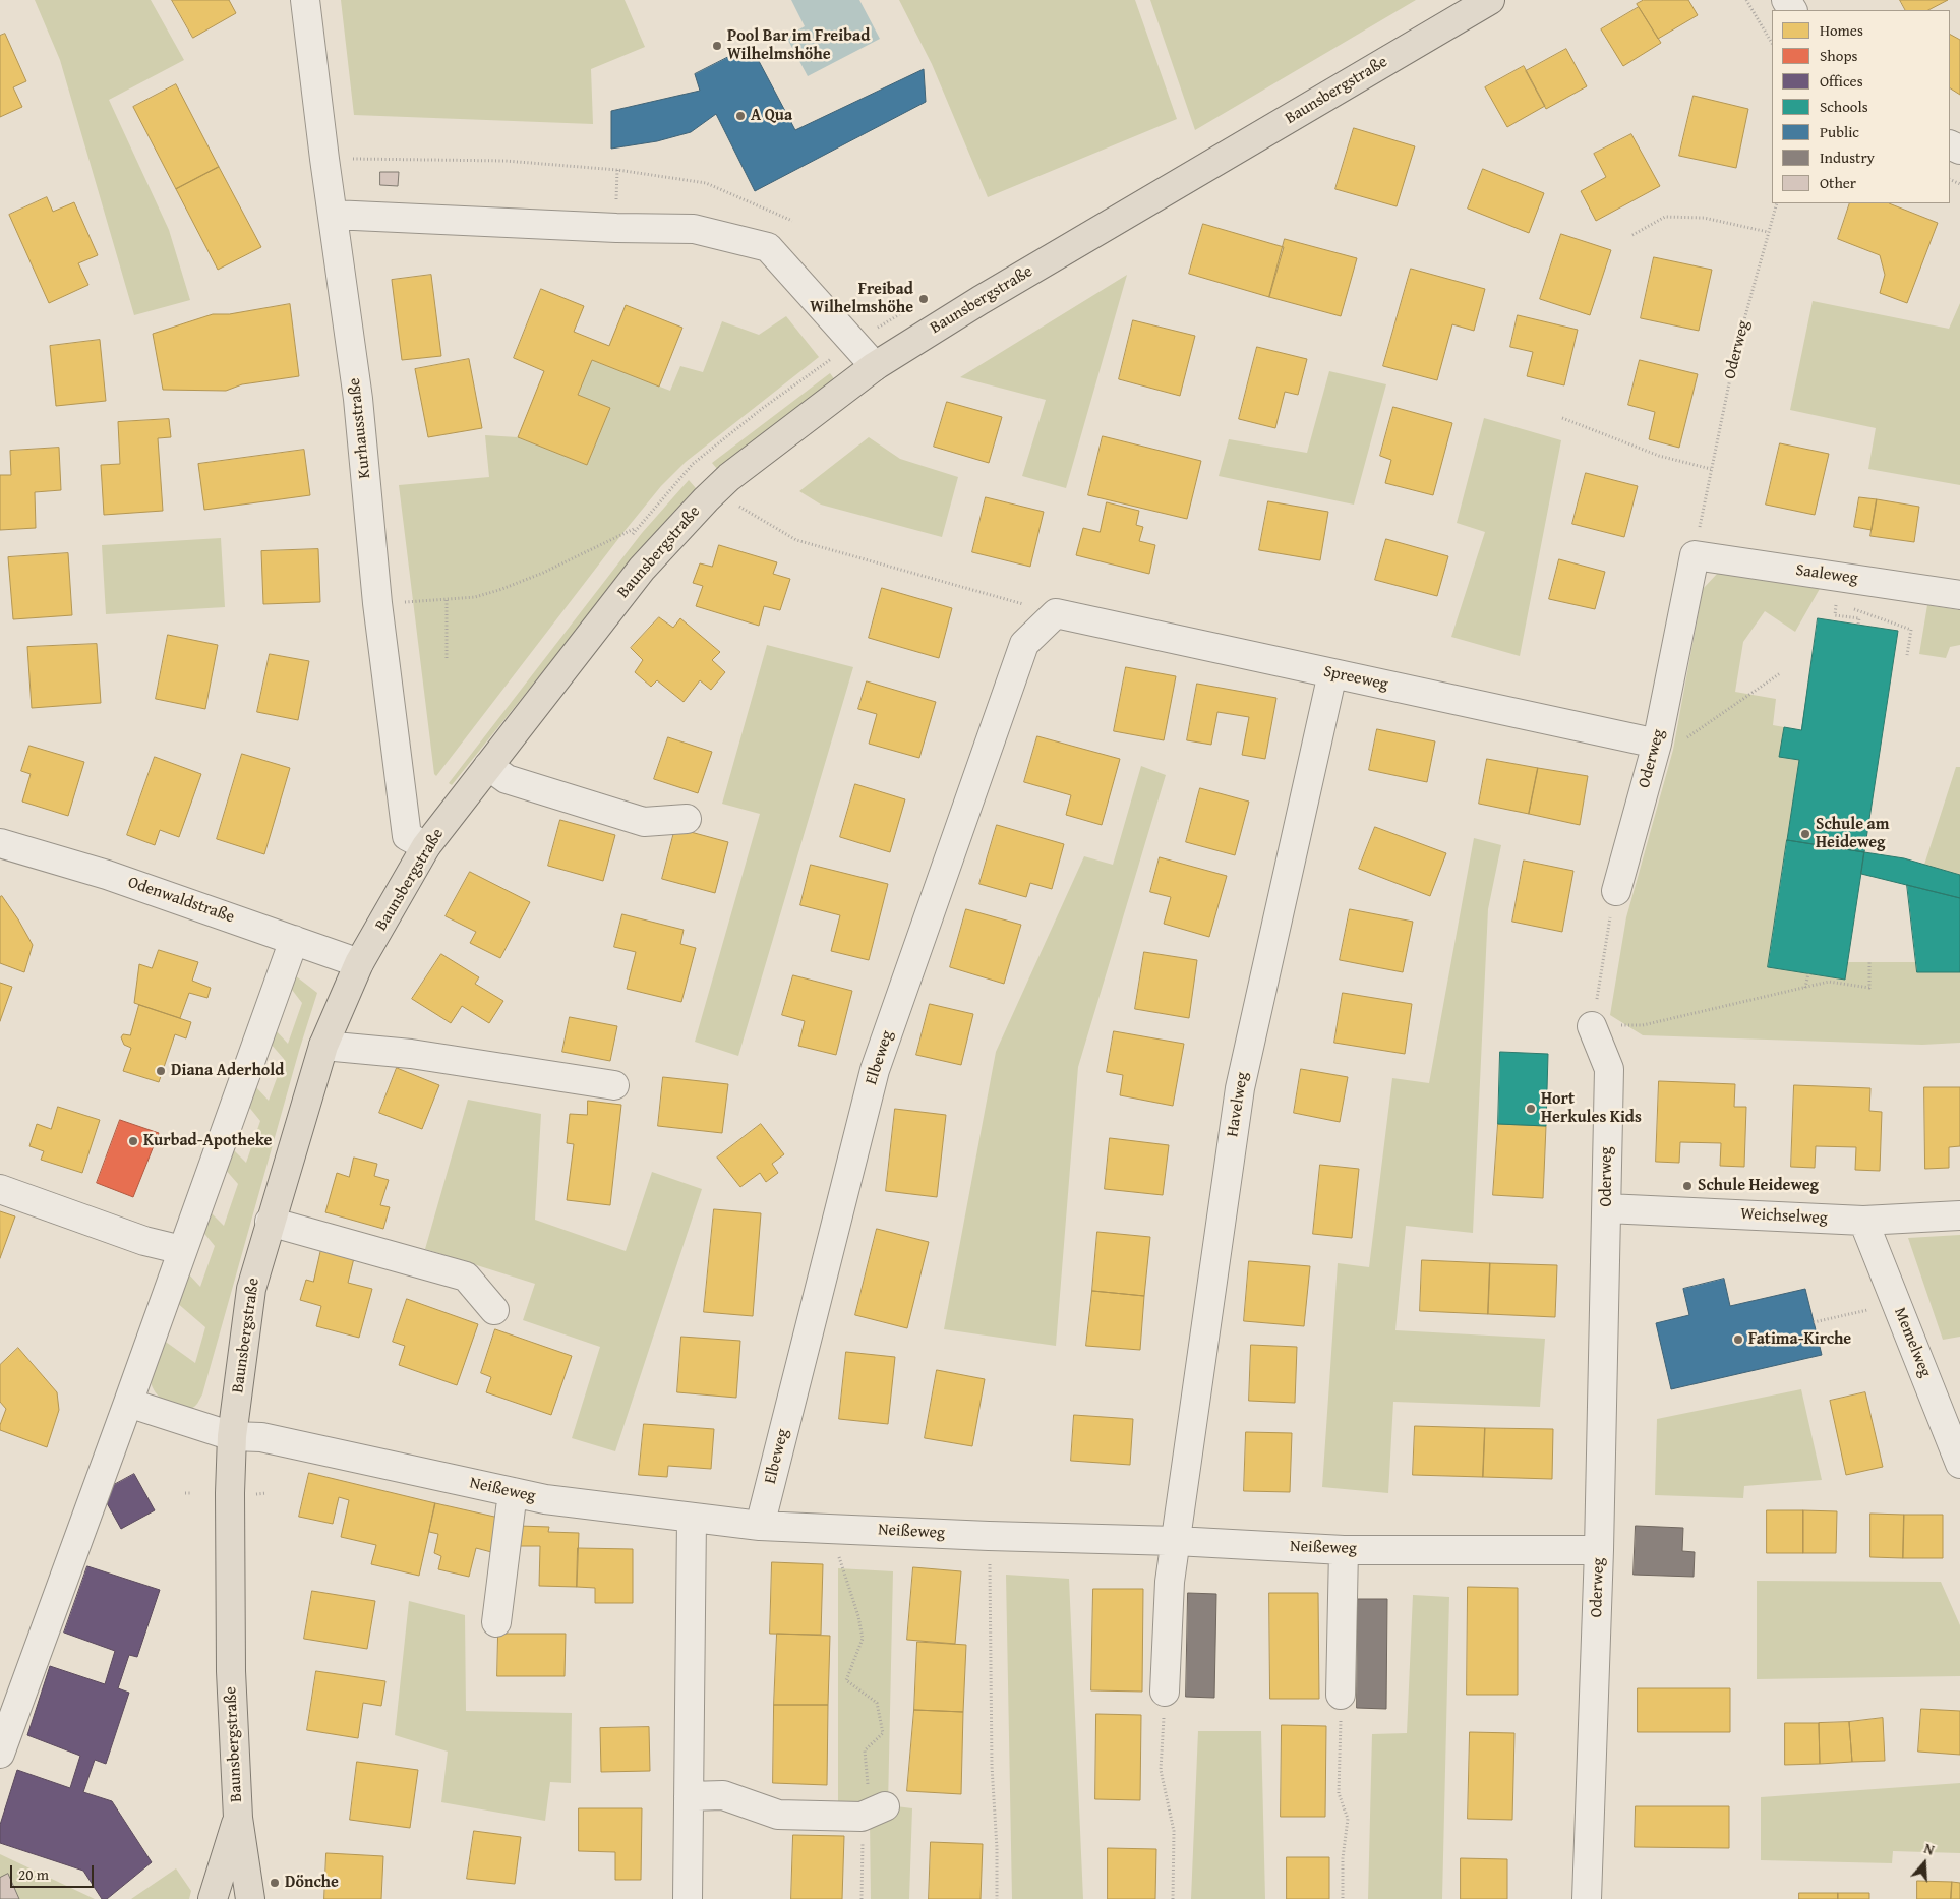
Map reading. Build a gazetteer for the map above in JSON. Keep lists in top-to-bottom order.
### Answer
{
  "streets": {
    "main road": ["Baunsbergstraße"],
    "street": [
      "Oderweg",
      "Kurhausstraße",
      "Saaleweg",
      "Spreeweg",
      "Odenwaldstraße",
      "Elbeweg",
      "Havelweg",
      "Weichselweg",
      "Memelweg",
      "Neißeweg"
    ]
  },
  "crossings": [
    ["Baunsbergstraße", "Kurhausstraße"],
    ["Baunsbergstraße", "Odenwaldstraße"],
    ["Baunsbergstraße", "Neißeweg"],
    ["Oderweg", "Saaleweg"],
    ["Oderweg", "Spreeweg"],
    ["Oderweg", "Weichselweg"],
    ["Oderweg", "Neißeweg"],
    ["Spreeweg", "Elbeweg"],
    ["Spreeweg", "Havelweg"],
    ["Elbeweg", "Neißeweg"],
    ["Havelweg", "Neißeweg"],
    ["Weichselweg", "Memelweg"]
  ],
  "places": [
    "Pool Bar im Freibad Wilhelmshöhe",
    "A Qua",
    "Freibad Wilhelmshöhe",
    "Schule am Heideweg",
    "Diana Aderhold",
    "Hort Herkules Kids",
    "Kurbad-Apotheke",
    "Schule Heideweg",
    "Fatima-Kirche",
    "Dönche"
  ],
  "legend": [
    "Homes",
    "Shops",
    "Offices",
    "Schools",
    "Public",
    "Industry",
    "Other"
  ],
  "scale_bar": "20 m",
  "north": "top"
}
